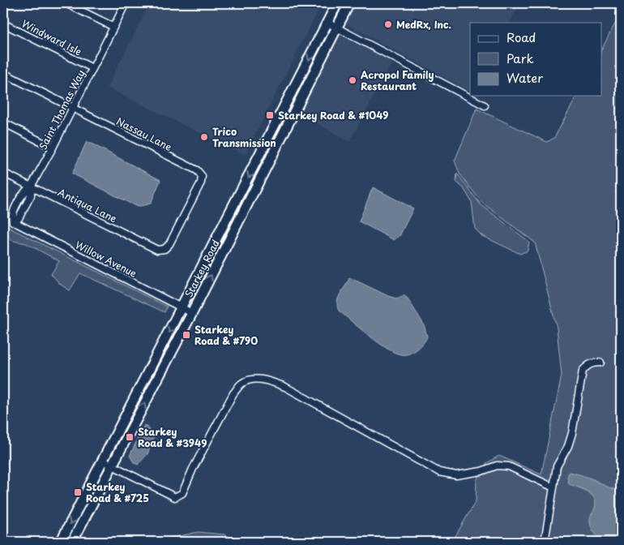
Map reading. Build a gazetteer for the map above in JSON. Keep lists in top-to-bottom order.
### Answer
{
  "streets": {
    "main road": ["Starkey Road"],
    "street": [
      "Windward Isle",
      "Saint Thomas Way",
      "Nassau Lane",
      "Antiqua Lane",
      "Willow Avenue"
    ]
  },
  "crossings": [
    ["Windward Isle", "Saint Thomas Way"],
    ["Saint Thomas Way", "Nassau Lane"],
    ["Saint Thomas Way", "Antiqua Lane"],
    ["Saint Thomas Way", "Willow Avenue"],
    ["Nassau Lane", "Antiqua Lane"],
    ["Willow Avenue", "Starkey Road"]
  ],
  "places": {
    "other": ["MedRx, Inc.", "Acropol Family Restaurant", "Trico Transmission"],
    "transit": [
      "Starkey Road & #1049",
      "Starkey Road & #790",
      "Starkey Road & #3949",
      "Starkey Road & #725"
    ]
  },
  "legend": ["Road", "Park", "Water"]
}
